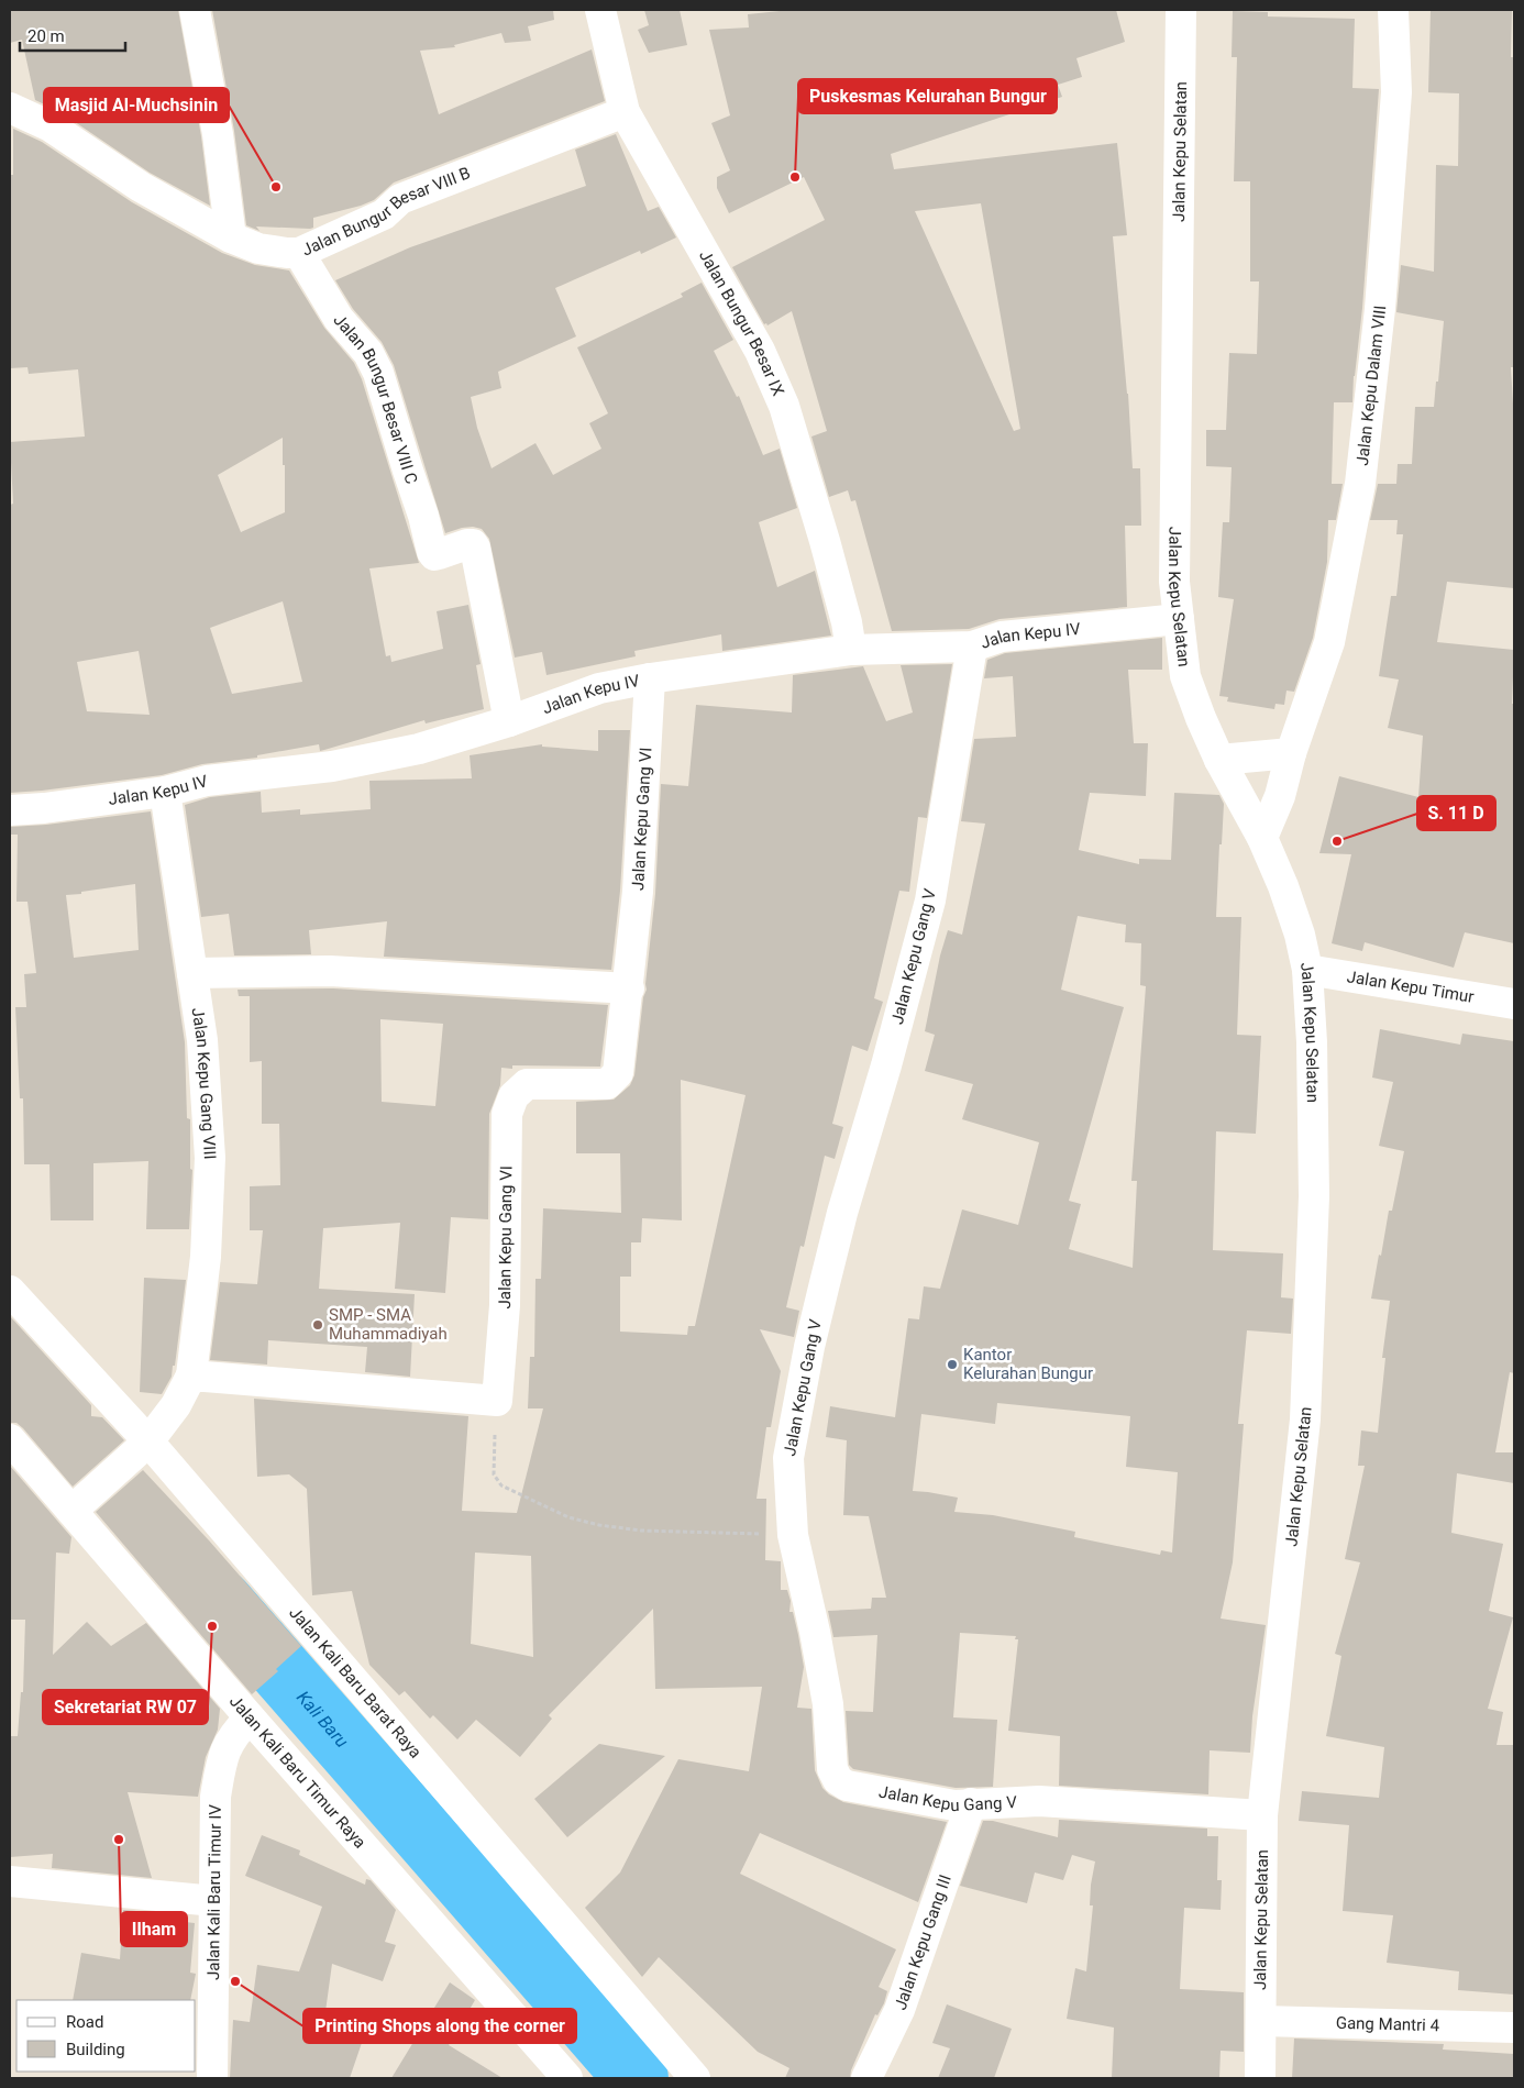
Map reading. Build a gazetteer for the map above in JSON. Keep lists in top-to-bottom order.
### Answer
{
  "streets": {
    "street": [
      "Jalan Kepu Selatan",
      "Jalan Bungur Besar VIII B",
      "Jalan Bungur Besar IX",
      "Jalan Kepu Dalam VIII",
      "Jalan Bungur Besar VIII C",
      "Jalan Kepu IV",
      "Jalan Kepu Gang VI",
      "Jalan Kepu Gang V",
      "Jalan Kepu Timur",
      "Jalan Kepu Gang VIII",
      "Jalan Kali Baru Barat Raya",
      "Jalan Kali Baru Timur Raya",
      "Jalan Kali Baru Timur IV",
      "Jalan Kepu Gang III",
      "Gang Mantri 4"
    ]
  },
  "crossings": [
    ["Jalan Kepu Selatan", "Jalan Kepu Dalam VIII"],
    ["Jalan Kepu Selatan", "Jalan Kepu IV"],
    ["Jalan Kepu Selatan", "Jalan Kepu Gang V"],
    ["Jalan Kepu Selatan", "Jalan Kepu Timur"],
    ["Jalan Kepu Selatan", "Gang Mantri 4"],
    ["Jalan Bungur Besar VIII B", "Jalan Bungur Besar IX"],
    ["Jalan Bungur Besar VIII B", "Jalan Bungur Besar VIII C"],
    ["Jalan Bungur Besar IX", "Jalan Kepu IV"],
    ["Jalan Bungur Besar VIII C", "Jalan Kepu IV"],
    ["Jalan Kepu IV", "Jalan Kepu Gang VI"],
    ["Jalan Kepu IV", "Jalan Kepu Gang V"],
    ["Jalan Kepu IV", "Jalan Kepu Gang VIII"],
    ["Jalan Kepu Gang V", "Jalan Kepu Gang III"],
    ["Jalan Kali Baru Timur Raya", "Jalan Kali Baru Timur IV"]
  ],
  "water": ["Kali Baru"],
  "places": [
    "Puskesmas Kelurahan Bungur",
    "Masjid Al-Muchsinin",
    "S. 11 D",
    "SMP - SMA Muhammadiyah",
    "Kantor Kelurahan Bungur",
    "Sekretariat RW 07",
    "Ilham",
    "Printing Shops along the corner"
  ],
  "legend": ["Road", "Building"],
  "scale_bar": "20 m"
}
